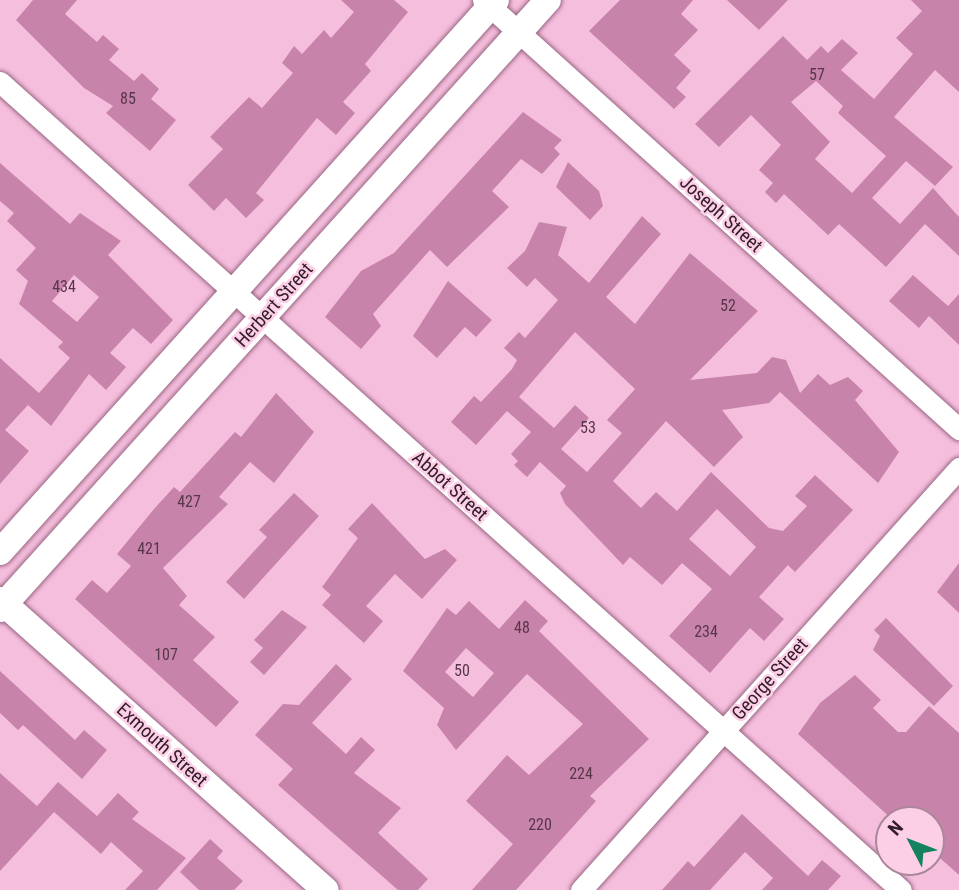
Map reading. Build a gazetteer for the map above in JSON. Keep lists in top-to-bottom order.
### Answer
{
  "streets": {
    "street": [
      "Joseph Street",
      "Herbert Street",
      "Abbot Street",
      "George Street",
      "Exmouth Street"
    ]
  },
  "crossings": [
    ["Joseph Street", "Herbert Street"],
    ["Herbert Street", "Abbot Street"],
    ["Herbert Street", "Exmouth Street"],
    ["Abbot Street", "George Street"]
  ],
  "house_numbers": [
    "57",
    "85",
    "434",
    "52",
    "53",
    "427",
    "421",
    "48",
    "234",
    "107",
    "50",
    "224",
    "220"
  ],
  "north": "top left"
}
